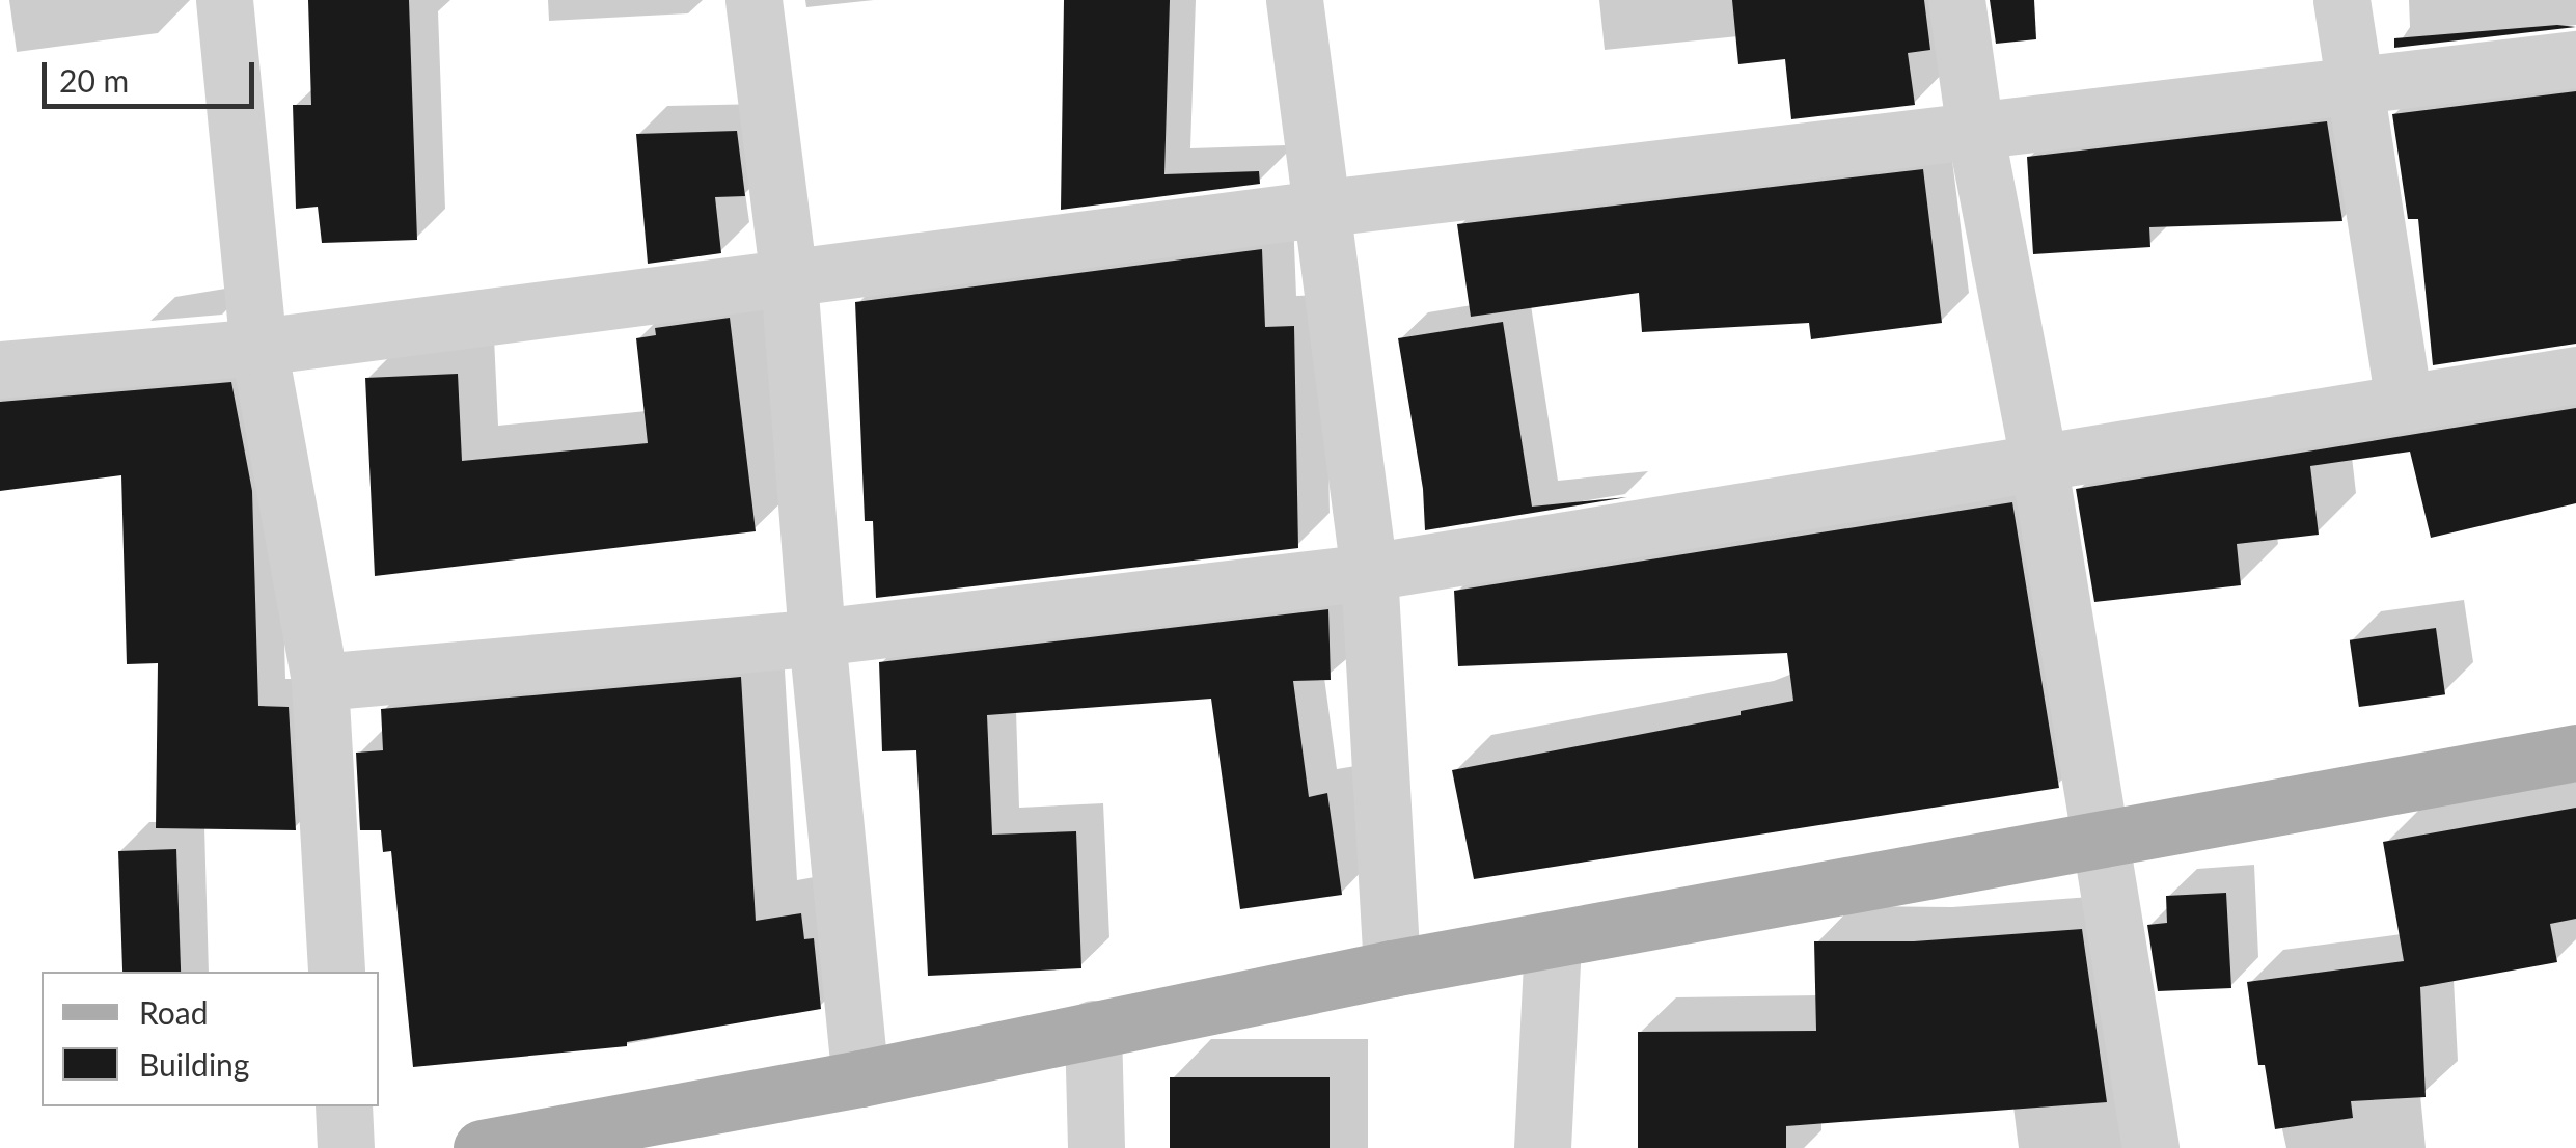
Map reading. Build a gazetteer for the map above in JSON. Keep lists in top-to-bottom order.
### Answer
{
  "legend": ["Road", "Building"],
  "scale_bar": "20 m"
}
